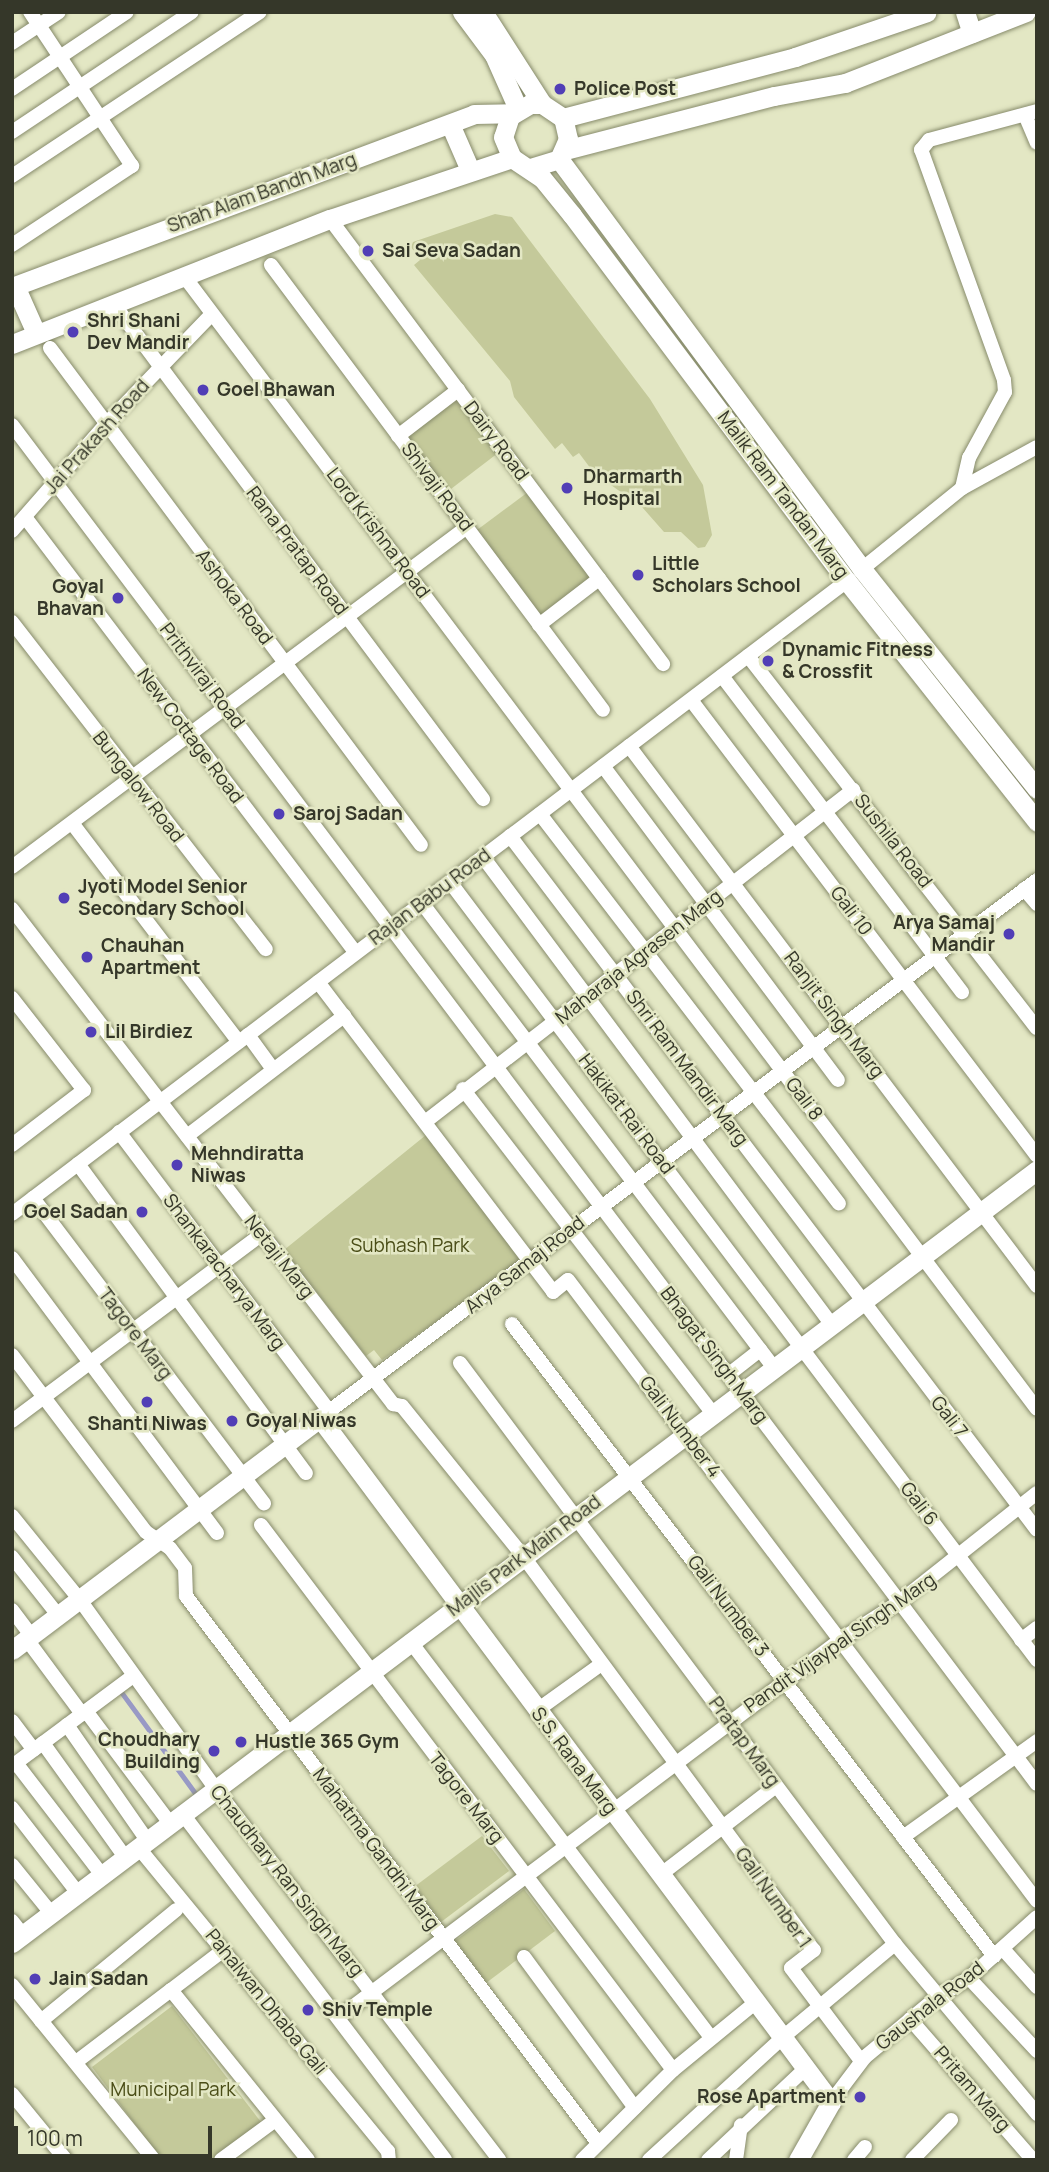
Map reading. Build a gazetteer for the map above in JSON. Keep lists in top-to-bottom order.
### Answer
{
  "streets": {
    "street": [
      "Shah Alam Bandh Marg",
      "Jai Prakash Road",
      "Dairy Road",
      "Shivaji Road",
      "Malik Ram Tandan Marg",
      "Lord Krishna Road",
      "Rana Pratap Road",
      "Ashoka Road",
      "Prithviraj Road",
      "New Cottage Road",
      "Bungalow Road",
      "Sushila Road",
      "Rajan Babu Road",
      "Gali 10",
      "Maharaja Agrasen Marg",
      "Ranjit Singh Marg",
      "Shri Ram Mandir Marg",
      "Gali 8",
      "Hakikat Rai Road",
      "Netaji Marg",
      "Arya Samaj Road",
      "Shankaracharya Marg",
      "Tagore Marg",
      "Bhagat Singh Marg",
      "Gali 7",
      "Gali Number 4",
      "Gali 6",
      "Majlis Park Main Road",
      "Gali Number 3",
      "Pandit Vijaypal Singh Marg",
      "Pratap Marg",
      "S.S. Rana Marg",
      "Mahatma Gandhi Marg",
      "Chaudhary Ran Singh Marg",
      "Gali Number 1",
      "Pahalwan Dhaba Gali",
      "Gaushala Road",
      "Pritam Marg"
    ]
  },
  "crossings": [
    ["Shah Alam Bandh Marg", "Malik Ram Tandan Marg"],
    ["Jai Prakash Road", "Lord Krishna Road"],
    ["Jai Prakash Road", "Rana Pratap Road"],
    ["Jai Prakash Road", "Ashoka Road"],
    ["Jai Prakash Road", "Prithviraj Road"],
    ["Jai Prakash Road", "New Cottage Road"],
    ["Malik Ram Tandan Marg", "Rajan Babu Road"],
    ["Lord Krishna Road", "Rajan Babu Road"],
    ["Lord Krishna Road", "Gali 8"],
    ["Prithviraj Road", "Rajan Babu Road"],
    ["Prithviraj Road", "Bhagat Singh Marg"],
    ["New Cottage Road", "Rajan Babu Road"],
    ["Sushila Road", "Rajan Babu Road"],
    ["Sushila Road", "Maharaja Agrasen Marg"],
    ["Sushila Road", "Arya Samaj Road"],
    ["Rajan Babu Road", "Gali 10"],
    ["Rajan Babu Road", "Ranjit Singh Marg"],
    ["Rajan Babu Road", "Shri Ram Mandir Marg"],
    ["Rajan Babu Road", "Gali 8"],
    ["Rajan Babu Road", "Hakikat Rai Road"],
    ["Rajan Babu Road", "Netaji Marg"],
    ["Rajan Babu Road", "Shankaracharya Marg"],
    ["Rajan Babu Road", "Tagore Marg"],
    ["Rajan Babu Road", "Bhagat Singh Marg"],
    ["Rajan Babu Road", "Gali Number 4"],
    ["Gali 10", "Maharaja Agrasen Marg"],
    ["Gali 10", "Arya Samaj Road"],
    ["Maharaja Agrasen Marg", "Ranjit Singh Marg"],
    ["Maharaja Agrasen Marg", "Shri Ram Mandir Marg"],
    ["Maharaja Agrasen Marg", "Gali 8"],
    ["Maharaja Agrasen Marg", "Hakikat Rai Road"],
    ["Maharaja Agrasen Marg", "Bhagat Singh Marg"],
    ["Maharaja Agrasen Marg", "Gali Number 4"],
    ["Ranjit Singh Marg", "Arya Samaj Road"],
    ["Ranjit Singh Marg", "Majlis Park Main Road"],
    ["Shri Ram Mandir Marg", "Arya Samaj Road"],
    ["Shri Ram Mandir Marg", "Gali 7"],
    ["Shri Ram Mandir Marg", "Majlis Park Main Road"],
    ["Gali 8", "Arya Samaj Road"],
    ["Gali 8", "Majlis Park Main Road"],
    ["Hakikat Rai Road", "Arya Samaj Road"],
    ["Hakikat Rai Road", "Gali 6"],
    ["Hakikat Rai Road", "Majlis Park Main Road"],
    ["Netaji Marg", "Arya Samaj Road"],
    ["Netaji Marg", "Majlis Park Main Road"],
    ["Netaji Marg", "Gali Number 1"],
    ["Arya Samaj Road", "Shankaracharya Marg"],
    ["Arya Samaj Road", "Tagore Marg"],
    ["Arya Samaj Road", "Bhagat Singh Marg"],
    ["Arya Samaj Road", "Gali Number 4"],
    ["Arya Samaj Road", "S.S. Rana Marg"],
    ["Arya Samaj Road", "Mahatma Gandhi Marg"],
    ["Arya Samaj Road", "Chaudhary Ran Singh Marg"],
    ["Shankaracharya Marg", "S.S. Rana Marg"],
    ["Tagore Marg", "Majlis Park Main Road"],
    ["Tagore Marg", "Pandit Vijaypal Singh Marg"],
    ["Bhagat Singh Marg", "Majlis Park Main Road"],
    ["Bhagat Singh Marg", "Pandit Vijaypal Singh Marg"],
    ["Gali 7", "Majlis Park Main Road"],
    ["Gali 7", "Pandit Vijaypal Singh Marg"],
    ["Gali Number 4", "Majlis Park Main Road"],
    ["Gali Number 4", "Pandit Vijaypal Singh Marg"],
    ["Gali 6", "Majlis Park Main Road"],
    ["Gali 6", "Pandit Vijaypal Singh Marg"],
    ["Majlis Park Main Road", "Gali Number 3"],
    ["Majlis Park Main Road", "Pratap Marg"],
    ["Majlis Park Main Road", "S.S. Rana Marg"],
    ["Majlis Park Main Road", "Mahatma Gandhi Marg"],
    ["Majlis Park Main Road", "Chaudhary Ran Singh Marg"],
    ["Majlis Park Main Road", "Gali Number 1"],
    ["Majlis Park Main Road", "Pahalwan Dhaba Gali"],
    ["Gali Number 3", "Pandit Vijaypal Singh Marg"],
    ["Gali Number 3", "Gaushala Road"],
    ["Pandit Vijaypal Singh Marg", "Pratap Marg"],
    ["Pandit Vijaypal Singh Marg", "S.S. Rana Marg"],
    ["Pandit Vijaypal Singh Marg", "Mahatma Gandhi Marg"],
    ["Pandit Vijaypal Singh Marg", "Chaudhary Ran Singh Marg"],
    ["Pandit Vijaypal Singh Marg", "Gali Number 1"],
    ["Pratap Marg", "Gaushala Road"],
    ["S.S. Rana Marg", "Gaushala Road"],
    ["Gali Number 1", "Gaushala Road"],
    ["Gaushala Road", "Pritam Marg"]
  ],
  "parks": ["Subhash Park", "Municipal Park"],
  "places": [
    "Police Post",
    "Sai Seva Sadan",
    "Shri Shani Dev Mandir",
    "Goel Bhawan",
    "Dharmarth Hospital",
    "Little Scholars School",
    "Goyal Bhavan",
    "Dynamic Fitness & Crossfit",
    "Saroj Sadan",
    "Jyoti Model Senior Secondary School",
    "Arya Samaj Mandir",
    "Chauhan Apartment",
    "Lil Birdiez",
    "Mehndiratta Niwas",
    "Goel Sadan",
    "Shanti Niwas",
    "Goyal Niwas",
    "Hustle 365 Gym",
    "Choudhary Building",
    "Jain Sadan",
    "Shiv Temple",
    "Rose Apartment"
  ],
  "scale_bar": "100 m"
}
